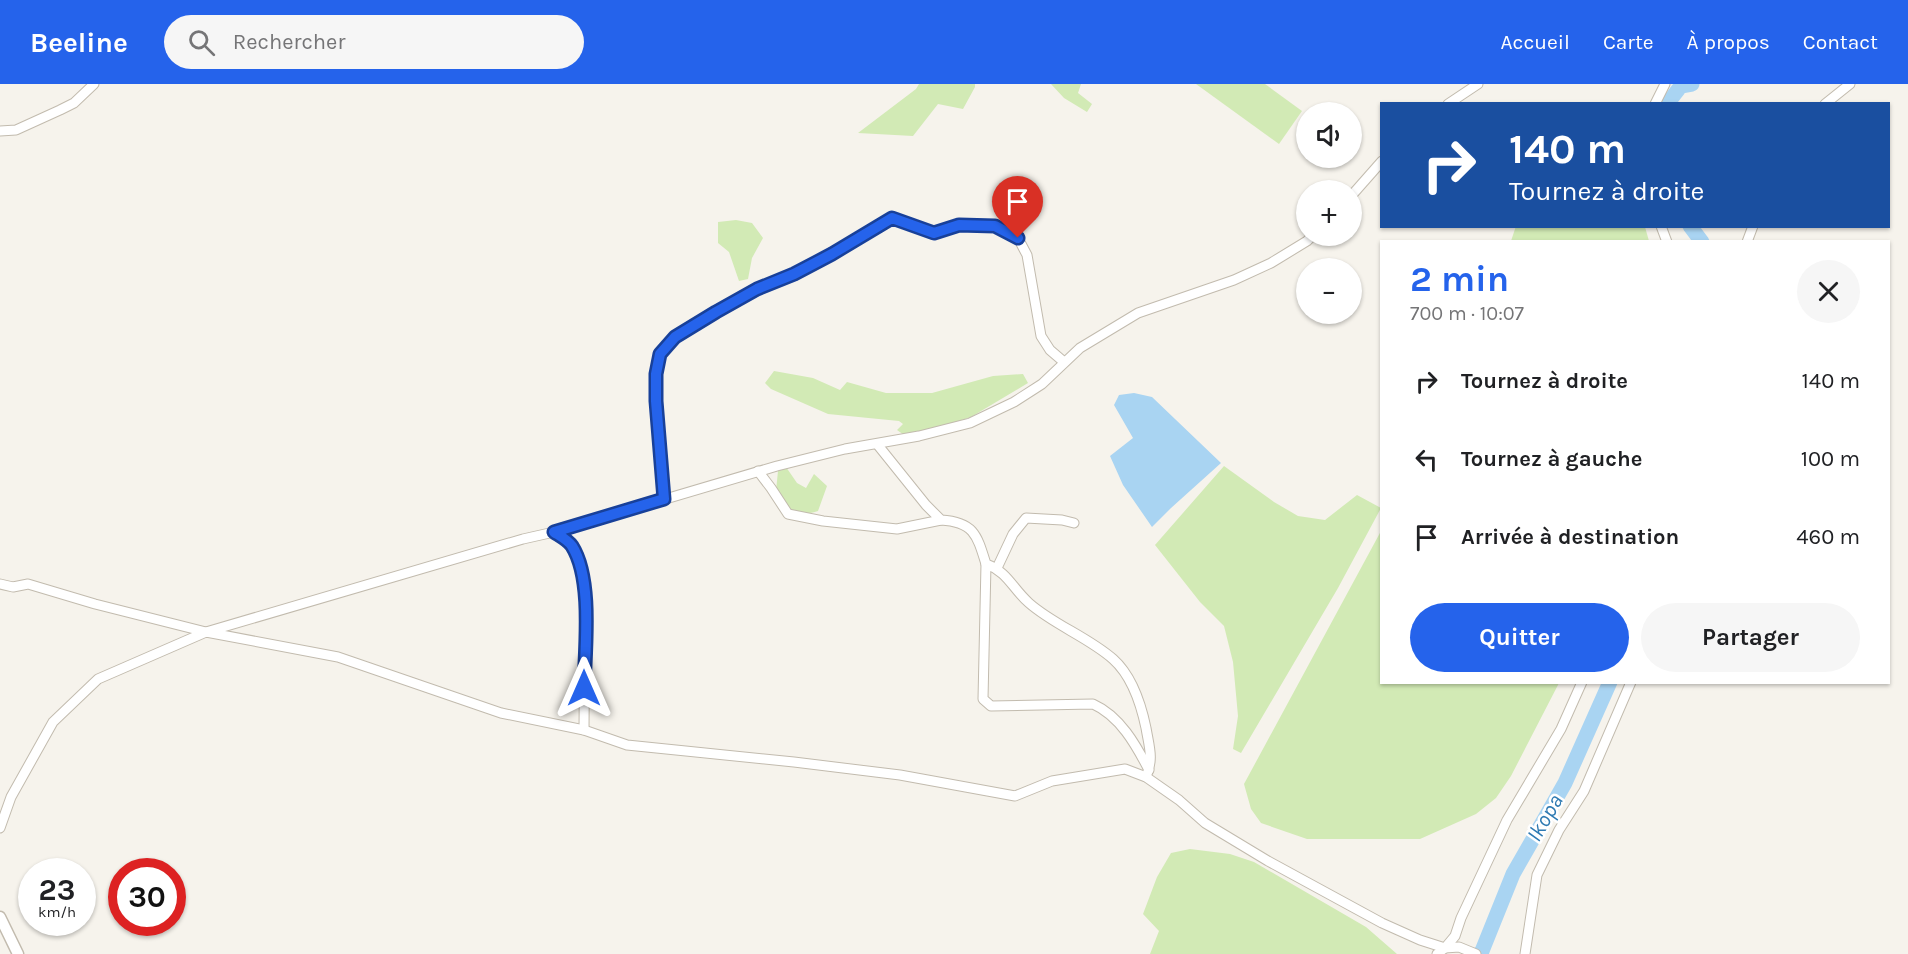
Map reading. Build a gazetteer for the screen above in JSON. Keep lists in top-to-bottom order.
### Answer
{
  "water": ["Ikopa"],
  "page": {
    "header": "Beeline",
    "search": "Rechercher",
    "nav": [
      "Accueil",
      "Carte",
      "À propos",
      "Contact"
    ],
    "map_buttons": ["+", "−"],
    "turn": ["140 m", "Tournez à droite"],
    "heading": ["2 min", "700 m · 10:07"],
    "list": [
      {
        "name": "Tournez à droite",
        "value": "140 m"
      },
      {
        "name": "Tournez à gauche",
        "value": "100 m"
      },
      {
        "name": "Arrivée à destination",
        "value": "460 m"
      }
    ],
    "buttons": ["Quitter", "Partager"],
    "speed": "23 km/h",
    "limit": "30"
  }
}
